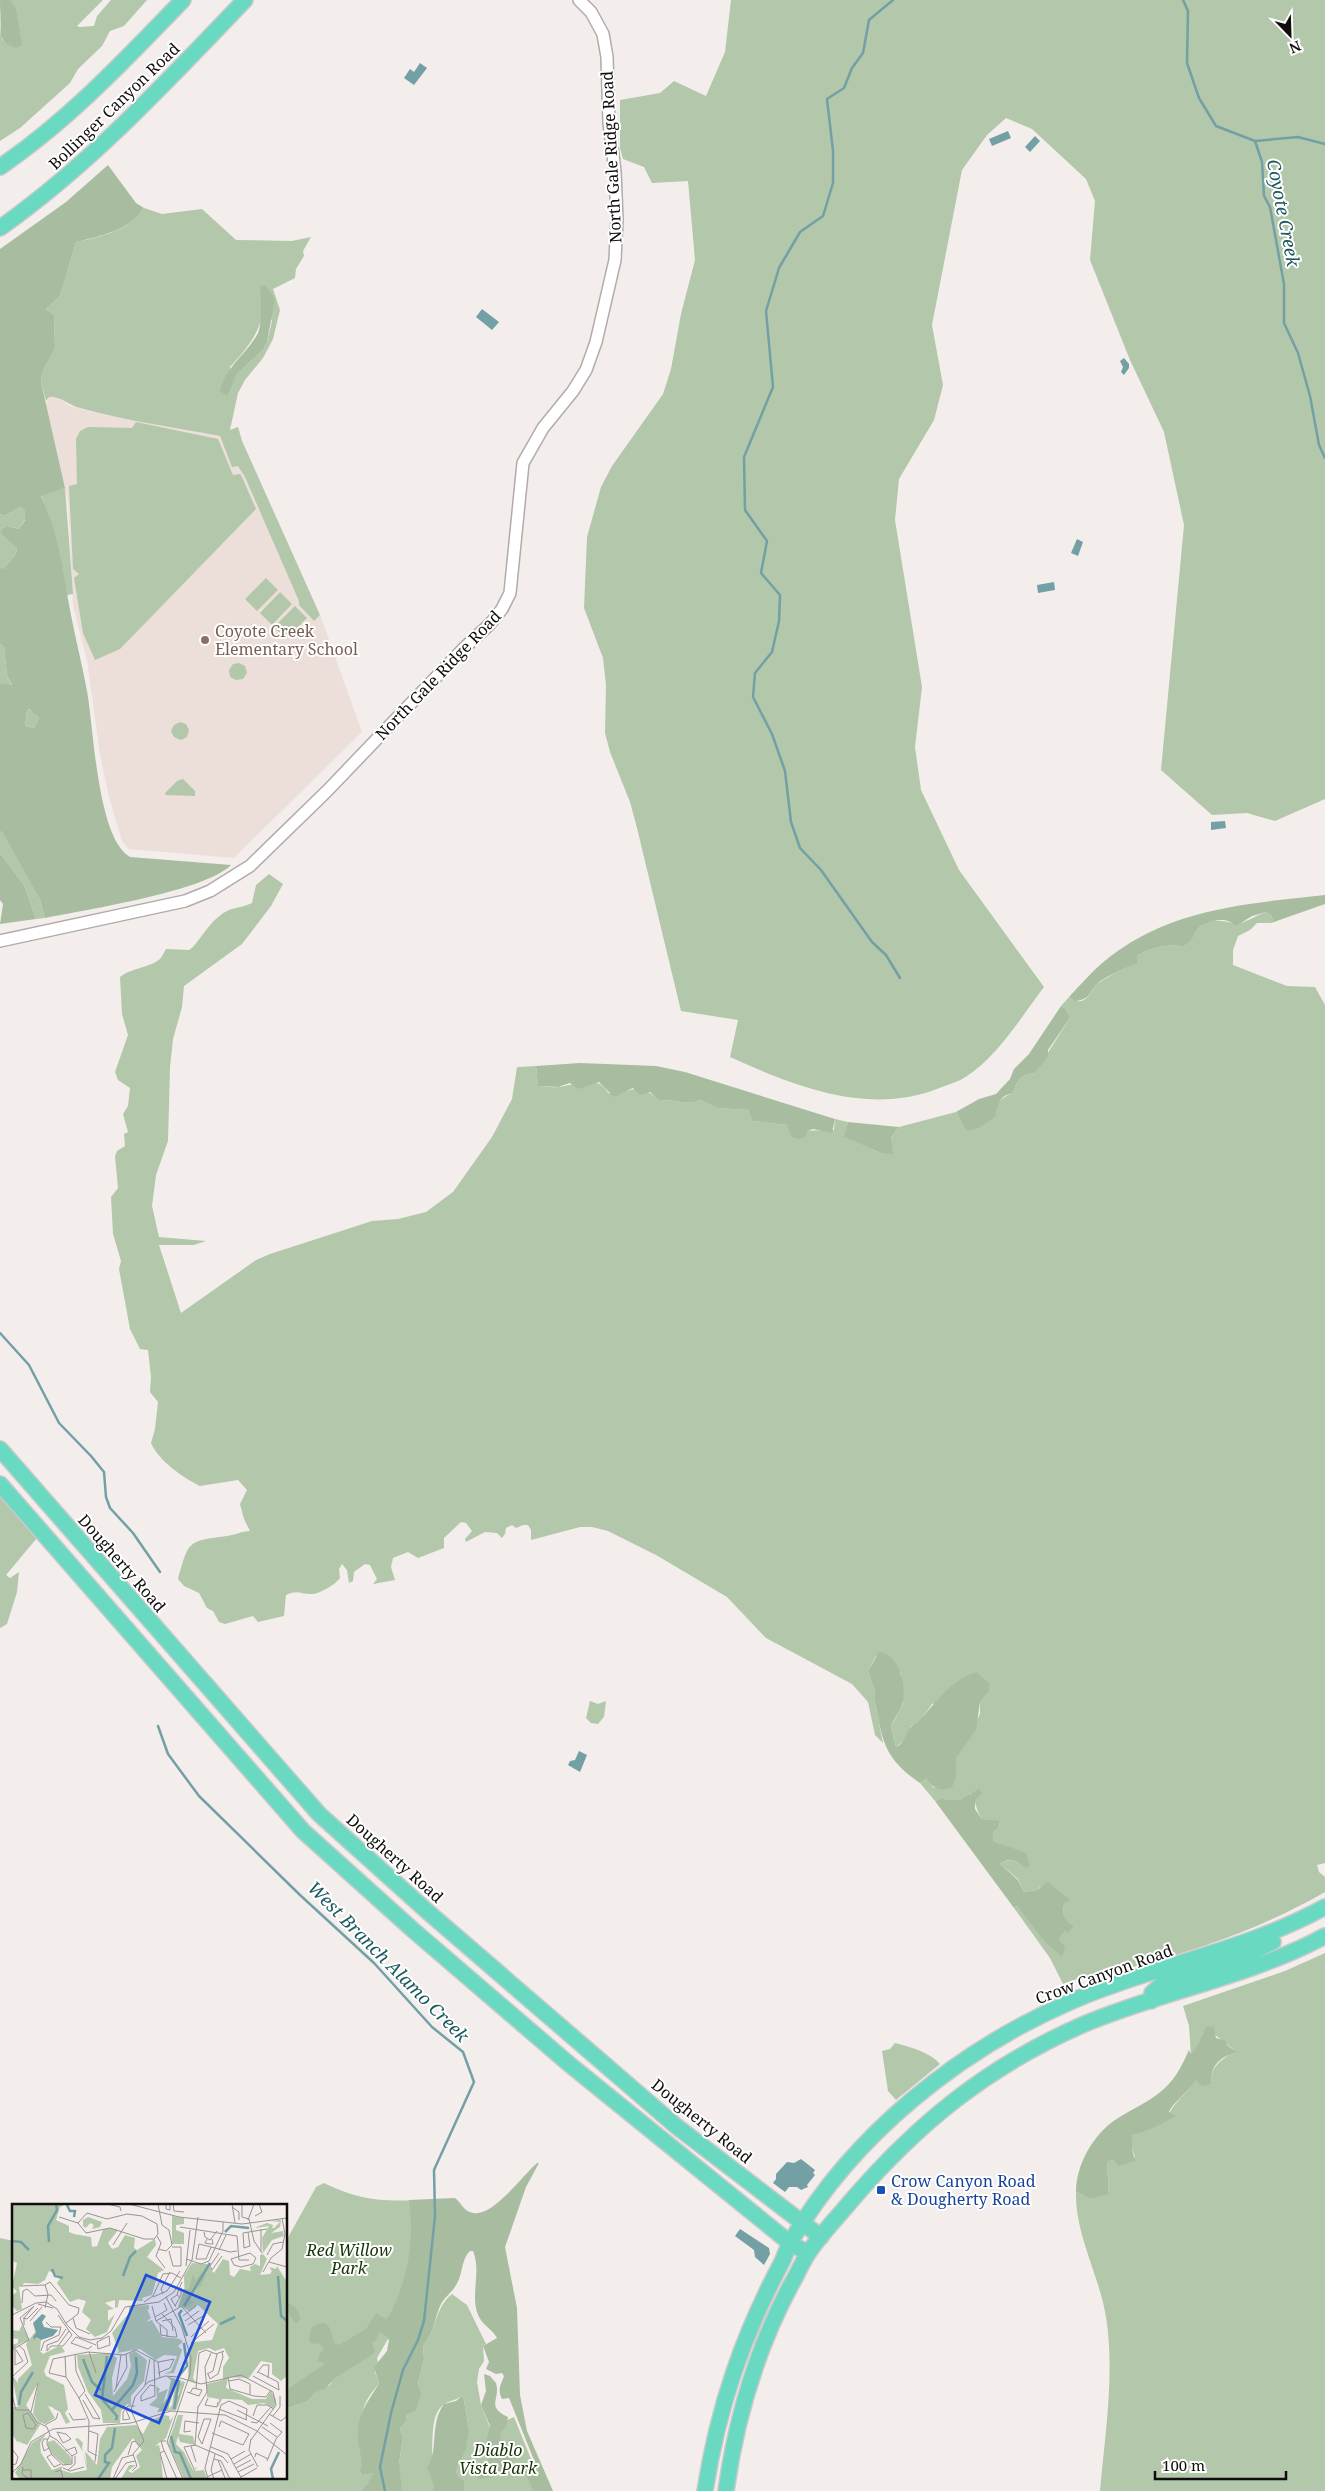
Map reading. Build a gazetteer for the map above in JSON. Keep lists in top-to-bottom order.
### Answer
{
  "streets": {
    "main road": ["Bollinger Canyon Road", "Dougherty Road", "Crow Canyon Road"],
    "street": ["North Gale Ridge Road"]
  },
  "crossings": [
    ["Dougherty Road", "Crow Canyon Road"]
  ],
  "water": ["Coyote Creek", "West Branch Alamo Creek"],
  "parks": ["Red Willow Park", "Diablo Vista Park"],
  "places": {
    "other": ["Coyote Creek Elementary School"],
    "transit": ["Crow Canyon Road & Dougherty Road"]
  },
  "scale_bar": "100 m",
  "north": "bottom right"
}
